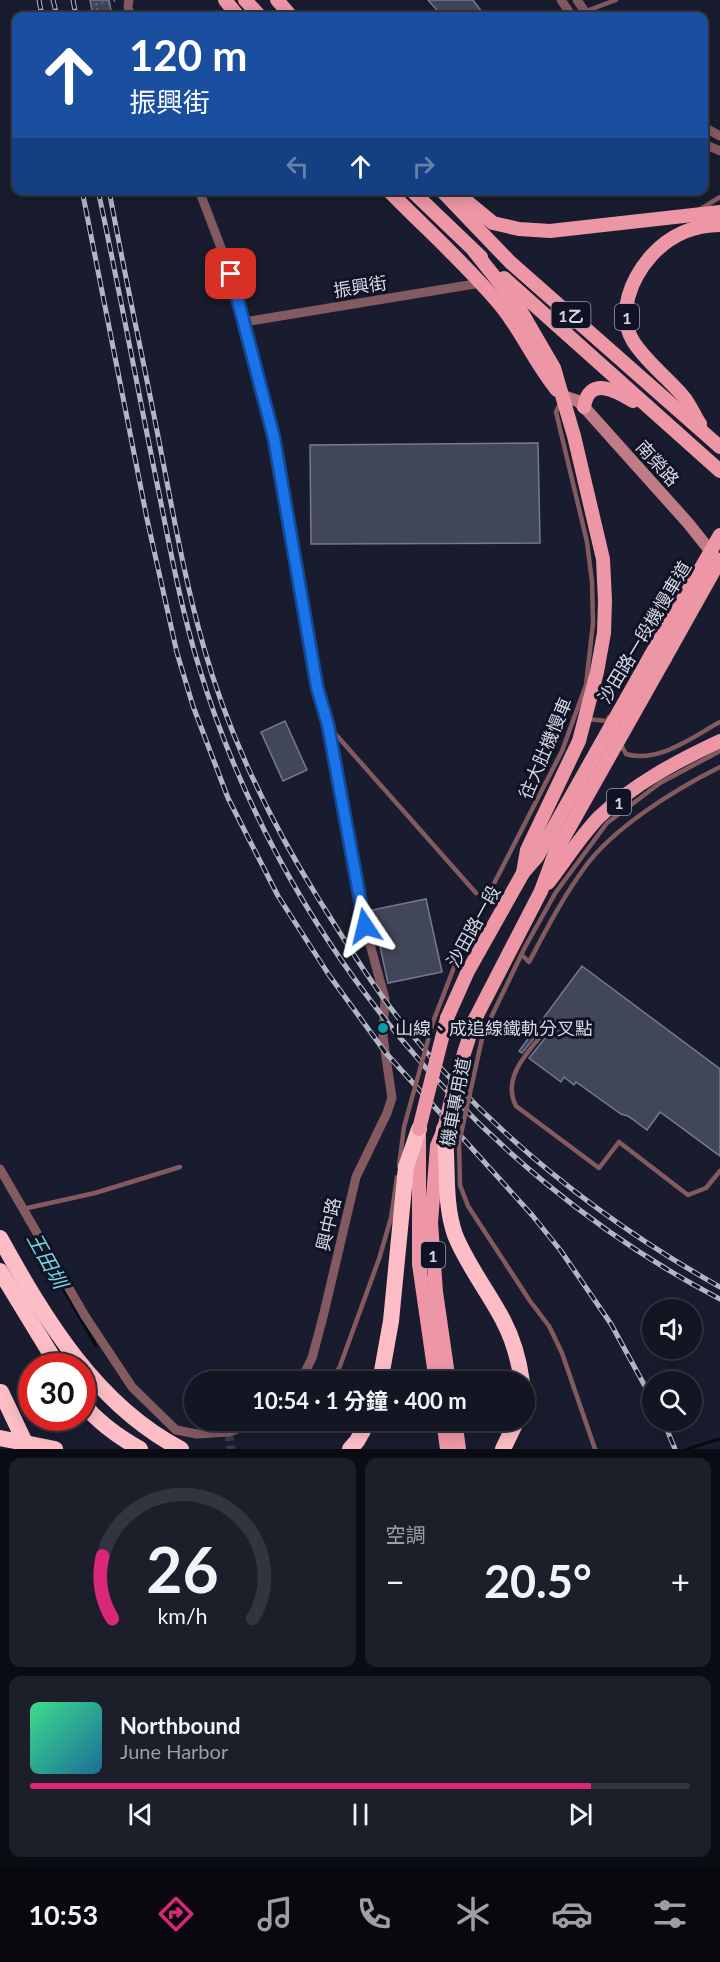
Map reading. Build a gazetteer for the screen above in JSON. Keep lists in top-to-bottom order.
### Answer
{
  "streets": {
    "main road": ["1乙", "1", "沙田路一段"],
    "street": ["振興街", "南榮路", "興中路"],
    "lane": ["沙田路一段機慢車道", "往大肚機慢車", "機車專用道"]
  },
  "crossings": [
    ["1乙", "1"],
    ["南榮路", "沙田路一段"],
    ["沙田路一段機慢車道", "往大肚機慢車"],
    ["沙田路一段機慢車道", "沙田路一段"],
    ["往大肚機慢車", "沙田路一段"]
  ],
  "water": ["王田圳"],
  "places": ["山線、成追線鐵軌分叉點"],
  "page": {
    "turn": ["120 m", "振興街"],
    "limit": "30",
    "trip": "10:54 · 1 分鐘 · 400 m",
    "tile": "空調",
    "heat": ["−", "20.5°", "+"],
    "song": ["Northbound", "June Harbor"],
    "tabs": "10:53",
    "gauge": ["26", "km/h"]
  }
}
